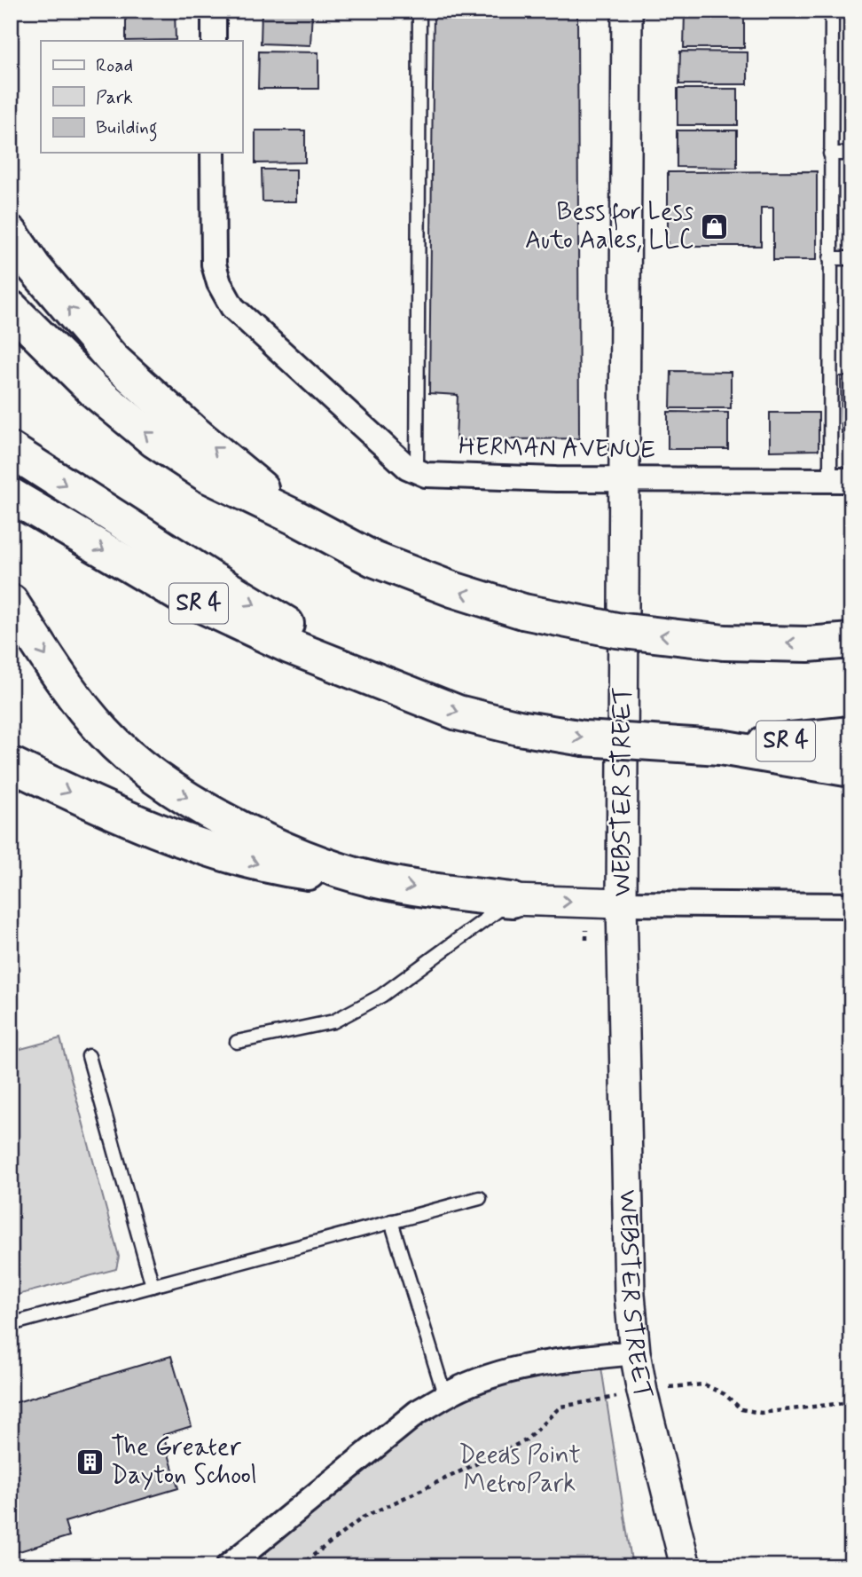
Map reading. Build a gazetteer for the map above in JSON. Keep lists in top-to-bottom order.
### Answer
{
  "streets": {
    "highway": ["SR 4"],
    "street": ["HERMAN AVENUE", "WEBSTER STREET"]
  },
  "crossings": [
    ["HERMAN AVENUE", "WEBSTER STREET"]
  ],
  "parks": ["Deeds Point MetroPark"],
  "places": {
    "shop": ["Bess for Less Auto Aales, LLC"],
    "building": ["The Greater Dayton School"]
  },
  "legend": ["Road", "Park", "Building"]
}
